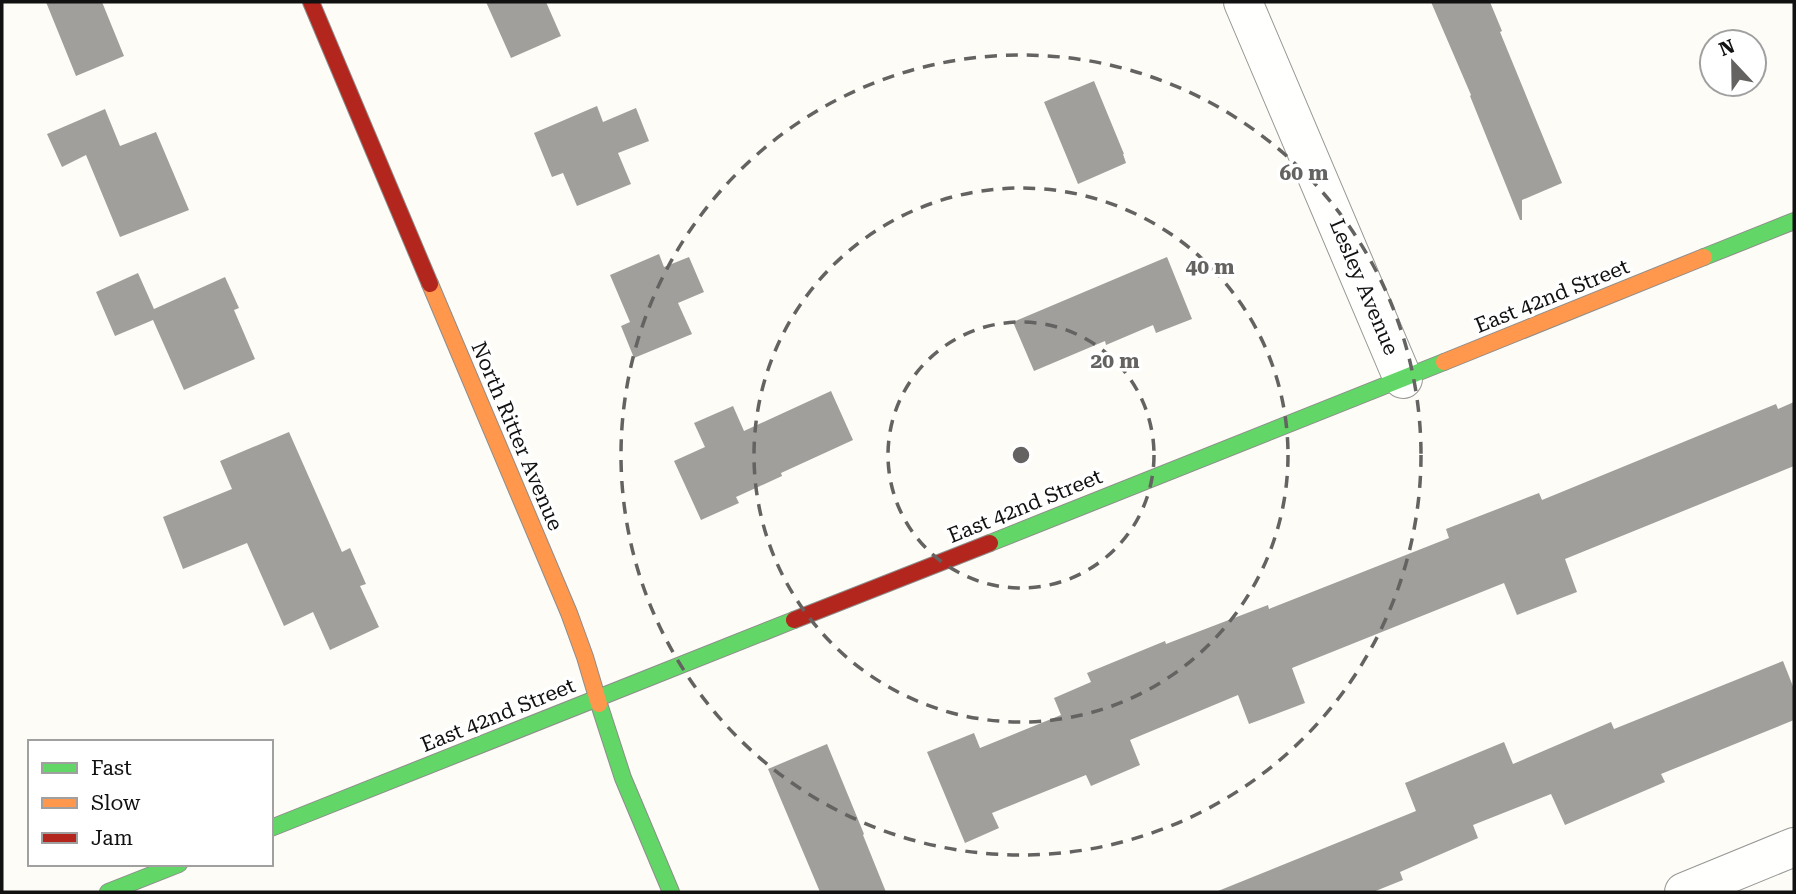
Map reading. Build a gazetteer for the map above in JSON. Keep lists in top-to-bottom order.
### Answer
{
  "streets": {
    "street": ["Lesley Avenue", "East 42nd Street", "North Ritter Avenue"]
  },
  "crossings": [
    ["Lesley Avenue", "East 42nd Street"],
    ["East 42nd Street", "North Ritter Avenue"]
  ],
  "legend": ["Fast", "Slow", "Jam"],
  "north": "top",
  "rings": ["60 m", "40 m", "20 m"]
}
